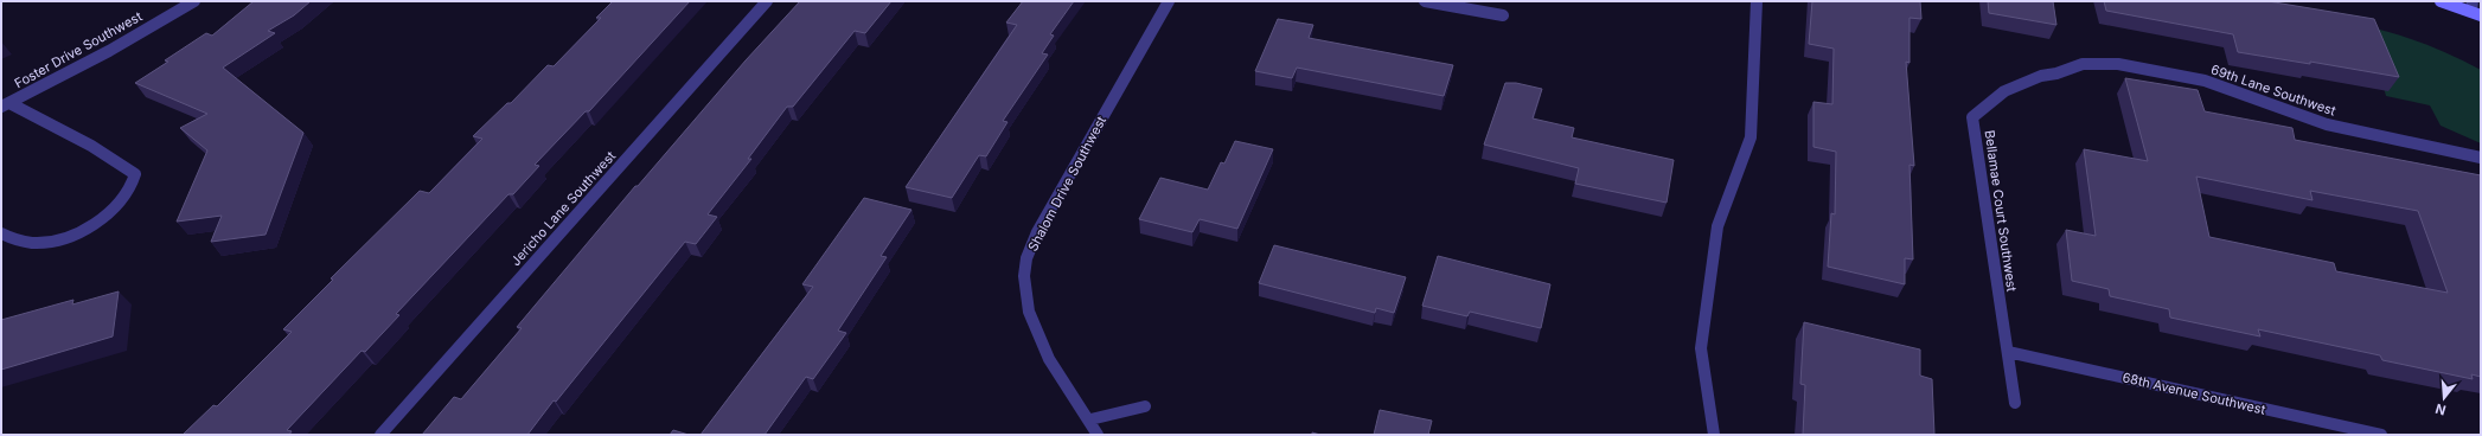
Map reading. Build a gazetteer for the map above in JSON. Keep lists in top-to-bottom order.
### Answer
{
  "streets": {
    "street": [
      "Foster Drive Southwest",
      "69th Lane Southwest",
      "Shalom Drive Southwest",
      "Jericho Lane Southwest",
      "Bellamae Court Southwest",
      "68th Avenue Southwest"
    ]
  },
  "crossings": [
    ["69th Lane Southwest", "Bellamae Court Southwest"],
    ["Bellamae Court Southwest", "68th Avenue Southwest"]
  ],
  "north": "bottom"
}
